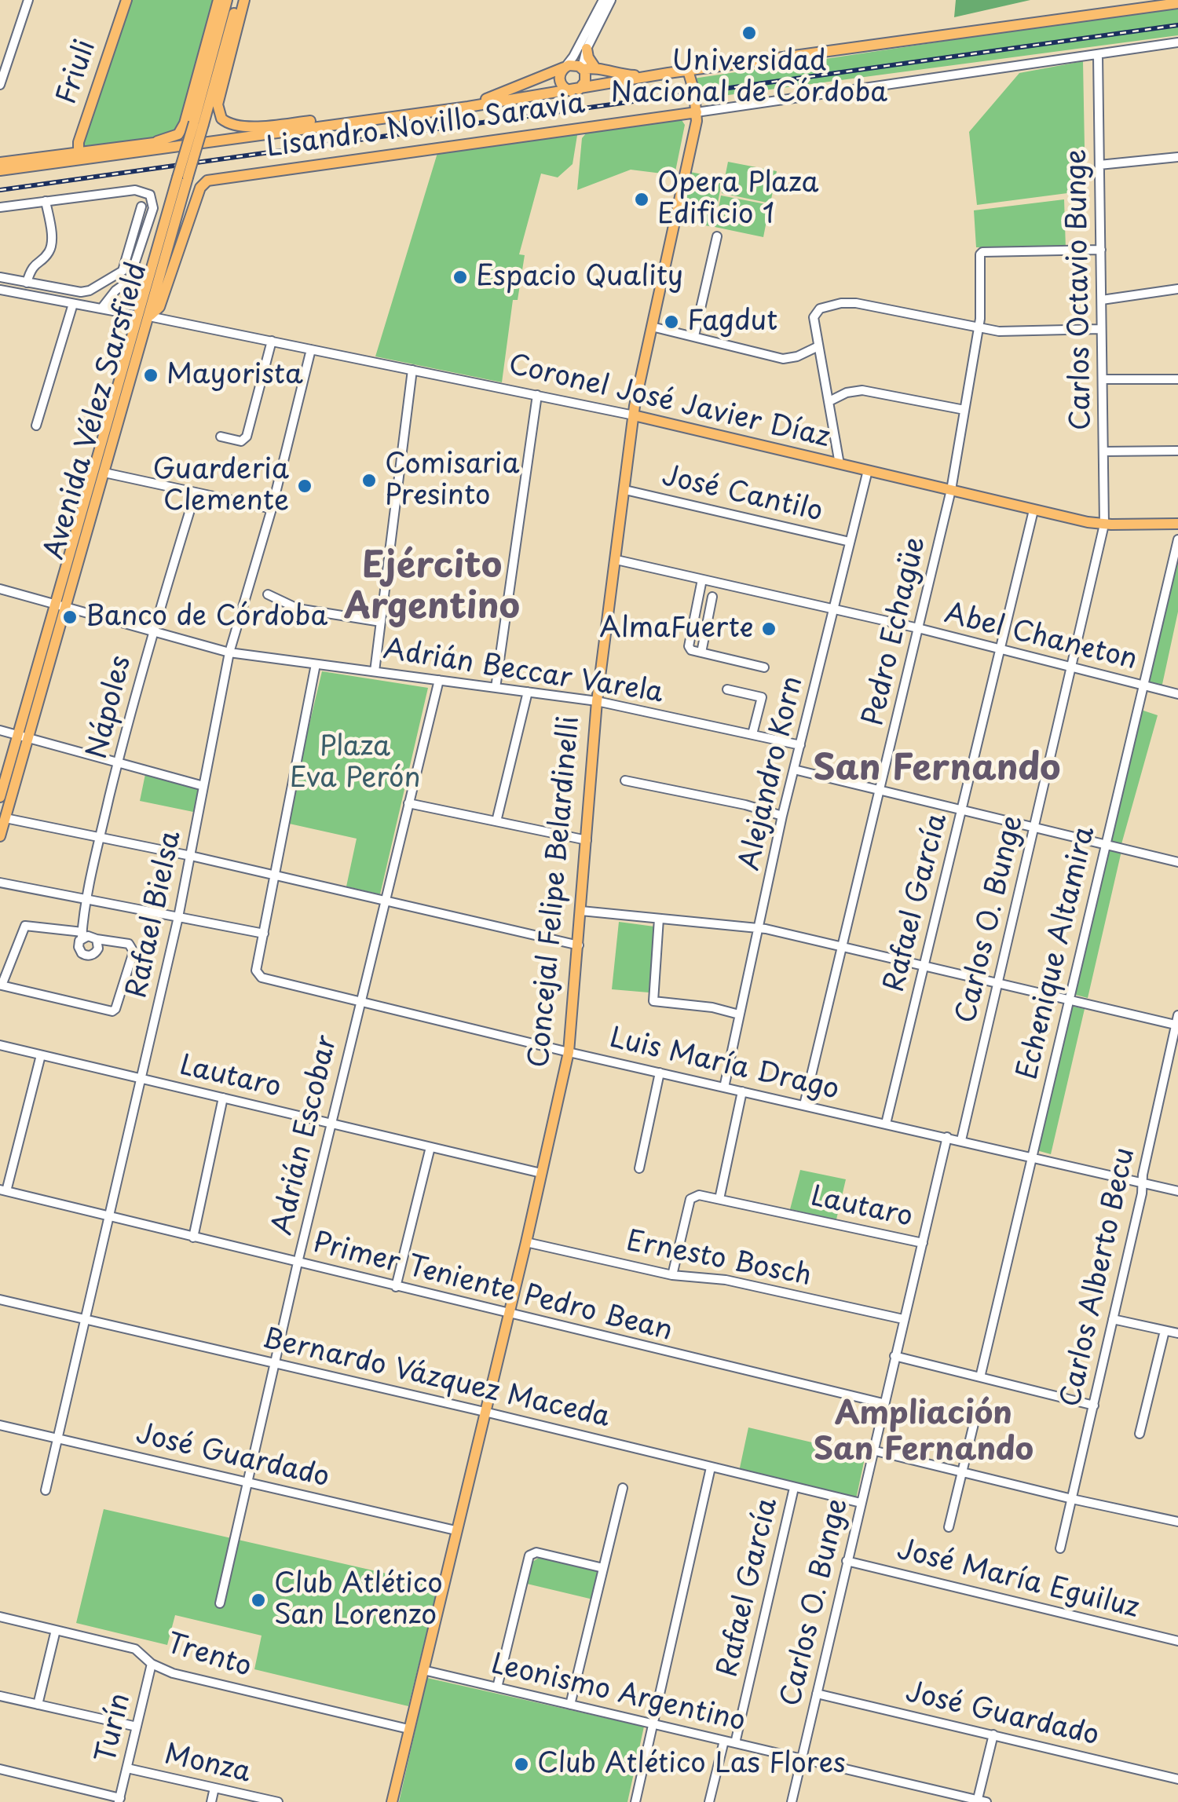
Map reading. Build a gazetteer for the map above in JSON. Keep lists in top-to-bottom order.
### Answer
{
  "streets": {
    "main road": [
      "Friuli",
      "Lisandro Novillo Saravia",
      "Coronel José Javier Díaz",
      "Avenida Vélez Sarsfield",
      "Concejal Felipe Belardinelli"
    ],
    "street": [
      "Carlos Octavio Bunge",
      "José Cantilo",
      "Pedro Echagüe",
      "Abel Chaneton",
      "Adrián Beccar Varela",
      "Nápoles",
      "Alejandro Korn",
      "Rafael García",
      "Rafael Bielsa",
      "Carlos O. Bunge",
      "Echenique Altamira",
      "Luis María Drago",
      "Lautaro",
      "Adrián Escobar",
      "Ernesto Bosch",
      "Carlos Alberto Becu",
      "Primer Teniente Pedro Bean",
      "Bernardo Vázquez Maceda",
      "José Guardado",
      "José María Eguiluz",
      "Trento",
      "Leonismo Argentino",
      "Turín",
      "Monza"
    ]
  },
  "crossings": [
    ["Lisandro Novillo Saravia", "Coronel José Javier Díaz"],
    ["Lisandro Novillo Saravia", "Avenida Vélez Sarsfield"],
    ["Lisandro Novillo Saravia", "Concejal Felipe Belardinelli"],
    ["Carlos Octavio Bunge", "Coronel José Javier Díaz"],
    ["Carlos Octavio Bunge", "Pedro Echagüe"],
    ["Carlos Octavio Bunge", "Carlos O. Bunge"],
    ["Coronel José Javier Díaz", "Avenida Vélez Sarsfield"],
    ["Coronel José Javier Díaz", "Pedro Echagüe"],
    ["Coronel José Javier Díaz", "Alejandro Korn"],
    ["Coronel José Javier Díaz", "Concejal Felipe Belardinelli"],
    ["Coronel José Javier Díaz", "Rafael García"],
    ["Coronel José Javier Díaz", "Rafael Bielsa"],
    ["Coronel José Javier Díaz", "Carlos O. Bunge"],
    ["Avenida Vélez Sarsfield", "Adrián Beccar Varela"],
    ["José Cantilo", "Alejandro Korn"],
    ["José Cantilo", "Concejal Felipe Belardinelli"],
    ["Pedro Echagüe", "Abel Chaneton"],
    ["Pedro Echagüe", "Luis María Drago"],
    ["Abel Chaneton", "Alejandro Korn"],
    ["Abel Chaneton", "Concejal Felipe Belardinelli"],
    ["Abel Chaneton", "Rafael García"],
    ["Abel Chaneton", "Carlos O. Bunge"],
    ["Abel Chaneton", "Echenique Altamira"],
    ["Adrián Beccar Varela", "Nápoles"],
    ["Adrián Beccar Varela", "Alejandro Korn"],
    ["Adrián Beccar Varela", "Concejal Felipe Belardinelli"],
    ["Adrián Beccar Varela", "Rafael Bielsa"],
    ["Adrián Beccar Varela", "Adrián Escobar"],
    ["Alejandro Korn", "Luis María Drago"],
    ["Concejal Felipe Belardinelli", "Luis María Drago"],
    ["Concejal Felipe Belardinelli", "Lautaro"],
    ["Concejal Felipe Belardinelli", "Ernesto Bosch"],
    ["Concejal Felipe Belardinelli", "Primer Teniente Pedro Bean"],
    ["Concejal Felipe Belardinelli", "Bernardo Vázquez Maceda"],
    ["Concejal Felipe Belardinelli", "José Guardado"],
    ["Concejal Felipe Belardinelli", "Trento"],
    ["Concejal Felipe Belardinelli", "Leonismo Argentino"],
    ["Rafael García", "Luis María Drago"],
    ["Rafael García", "Bernardo Vázquez Maceda"],
    ["Rafael García", "Leonismo Argentino"],
    ["Rafael Bielsa", "Lautaro"],
    ["Rafael Bielsa", "Primer Teniente Pedro Bean"],
    ["Rafael Bielsa", "Bernardo Vázquez Maceda"],
    ["Rafael Bielsa", "José Guardado"],
    ["Carlos O. Bunge", "Luis María Drago"],
    ["Carlos O. Bunge", "Lautaro"],
    ["Carlos O. Bunge", "Ernesto Bosch"],
    ["Carlos O. Bunge", "Primer Teniente Pedro Bean"],
    ["Carlos O. Bunge", "Bernardo Vázquez Maceda"],
    ["Carlos O. Bunge", "José Guardado"],
    ["Carlos O. Bunge", "José María Eguiluz"],
    ["Carlos O. Bunge", "Leonismo Argentino"],
    ["Echenique Altamira", "Luis María Drago"],
    ["Luis María Drago", "Adrián Escobar"],
    ["Luis María Drago", "Carlos Alberto Becu"],
    ["Lautaro", "Adrián Escobar"],
    ["Lautaro", "Ernesto Bosch"],
    ["Adrián Escobar", "Primer Teniente Pedro Bean"],
    ["Adrián Escobar", "Bernardo Vázquez Maceda"],
    ["Adrián Escobar", "José Guardado"],
    ["Trento", "Turín"],
    ["Turín", "Monza"]
  ],
  "districts": ["Ejército Argentino", "San Fernando", "Ampliación San Fernando"],
  "parks": ["Plaza Eva Perón"],
  "places": [
    "Universidad Nacional de Córdoba",
    "Opera Plaza Edificio 1",
    "Espacio Quality",
    "Fagdut",
    "Mayorista",
    "Comisaria Presinto",
    "Guarderia Clemente",
    "Banco de Córdoba",
    "AlmaFuerte",
    "Club Atlético San Lorenzo",
    "Club Atlético Las Flores"
  ]
}
